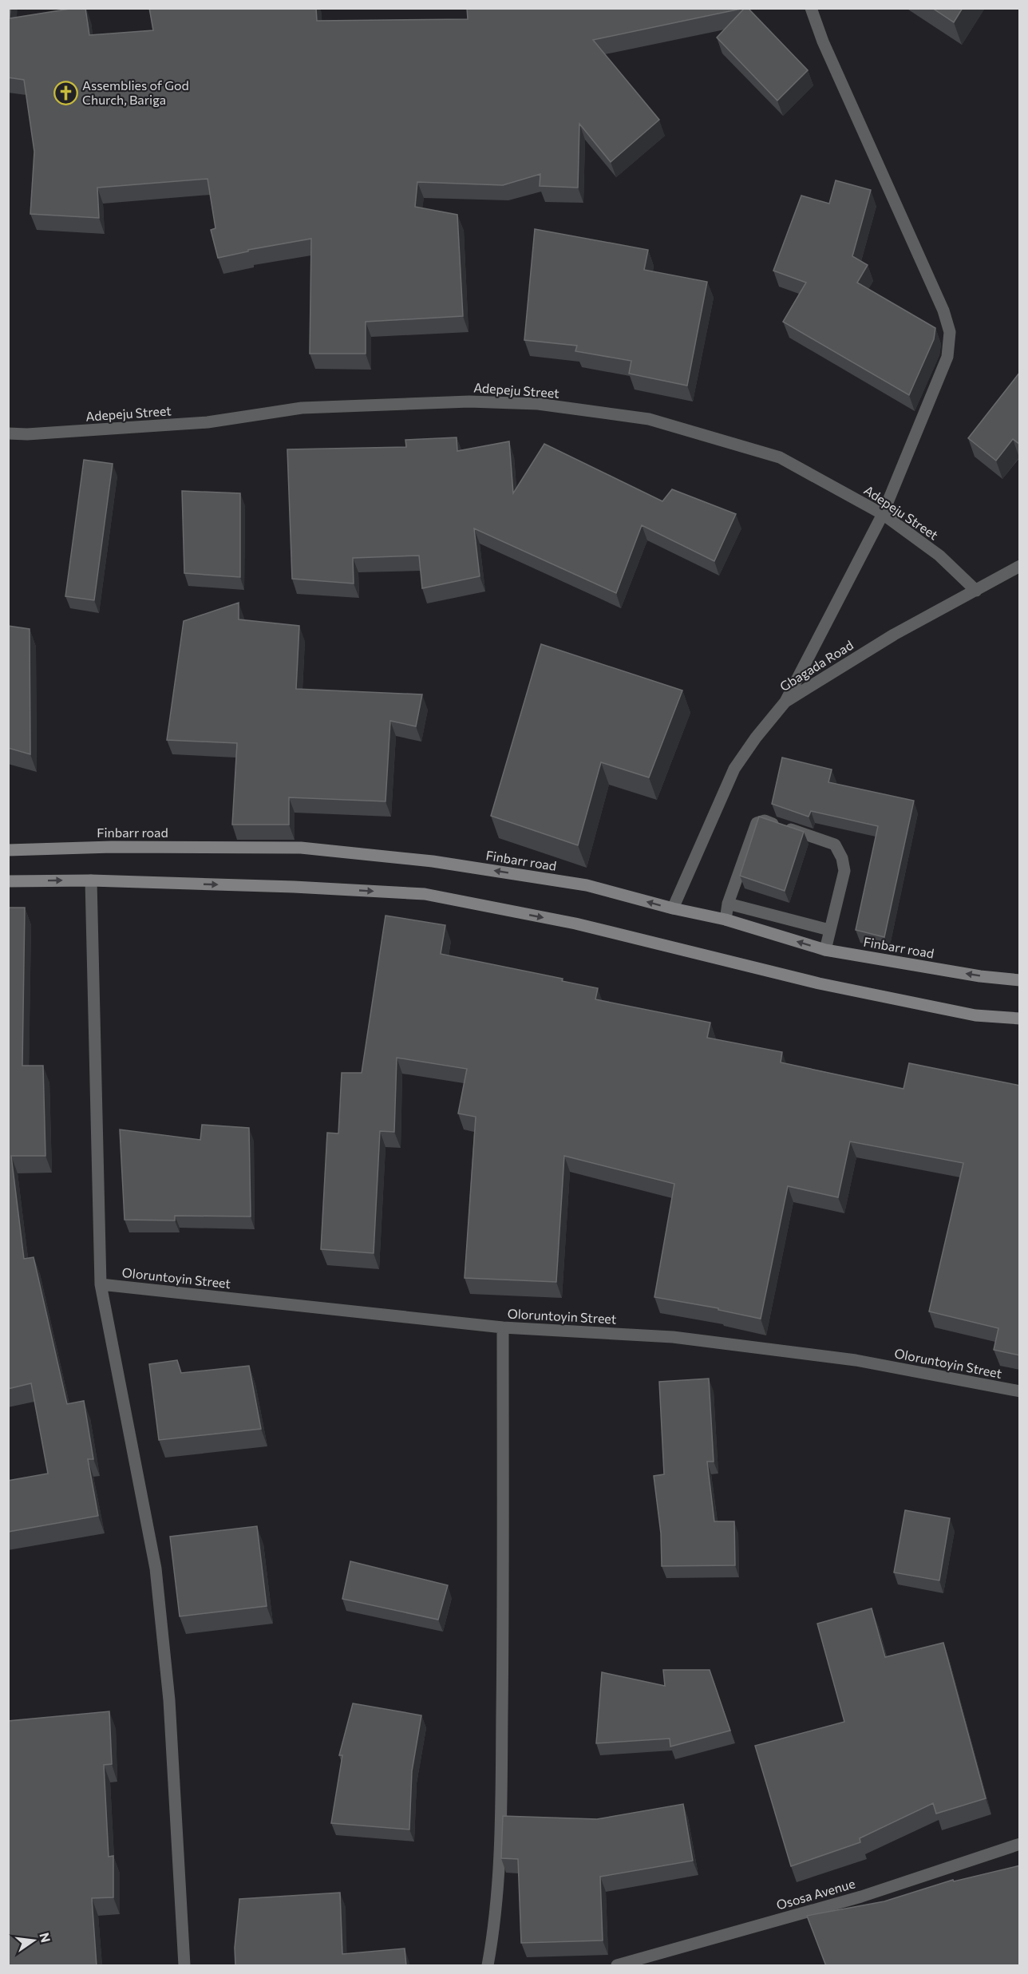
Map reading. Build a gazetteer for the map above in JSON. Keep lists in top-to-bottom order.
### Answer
{
  "streets": {
    "main road": ["Finbarr road"],
    "street": [
      "Adepeju Street",
      "Gbagada Road",
      "Oloruntoyin Street",
      "Ososa Avenue"
    ]
  },
  "crossings": [
    ["Adepeju Street", "Gbagada Road"],
    ["Gbagada Road", "Finbarr road"]
  ],
  "places": {
    "church": ["Assemblies of God Church, Bariga"]
  },
  "north": "right"
}
